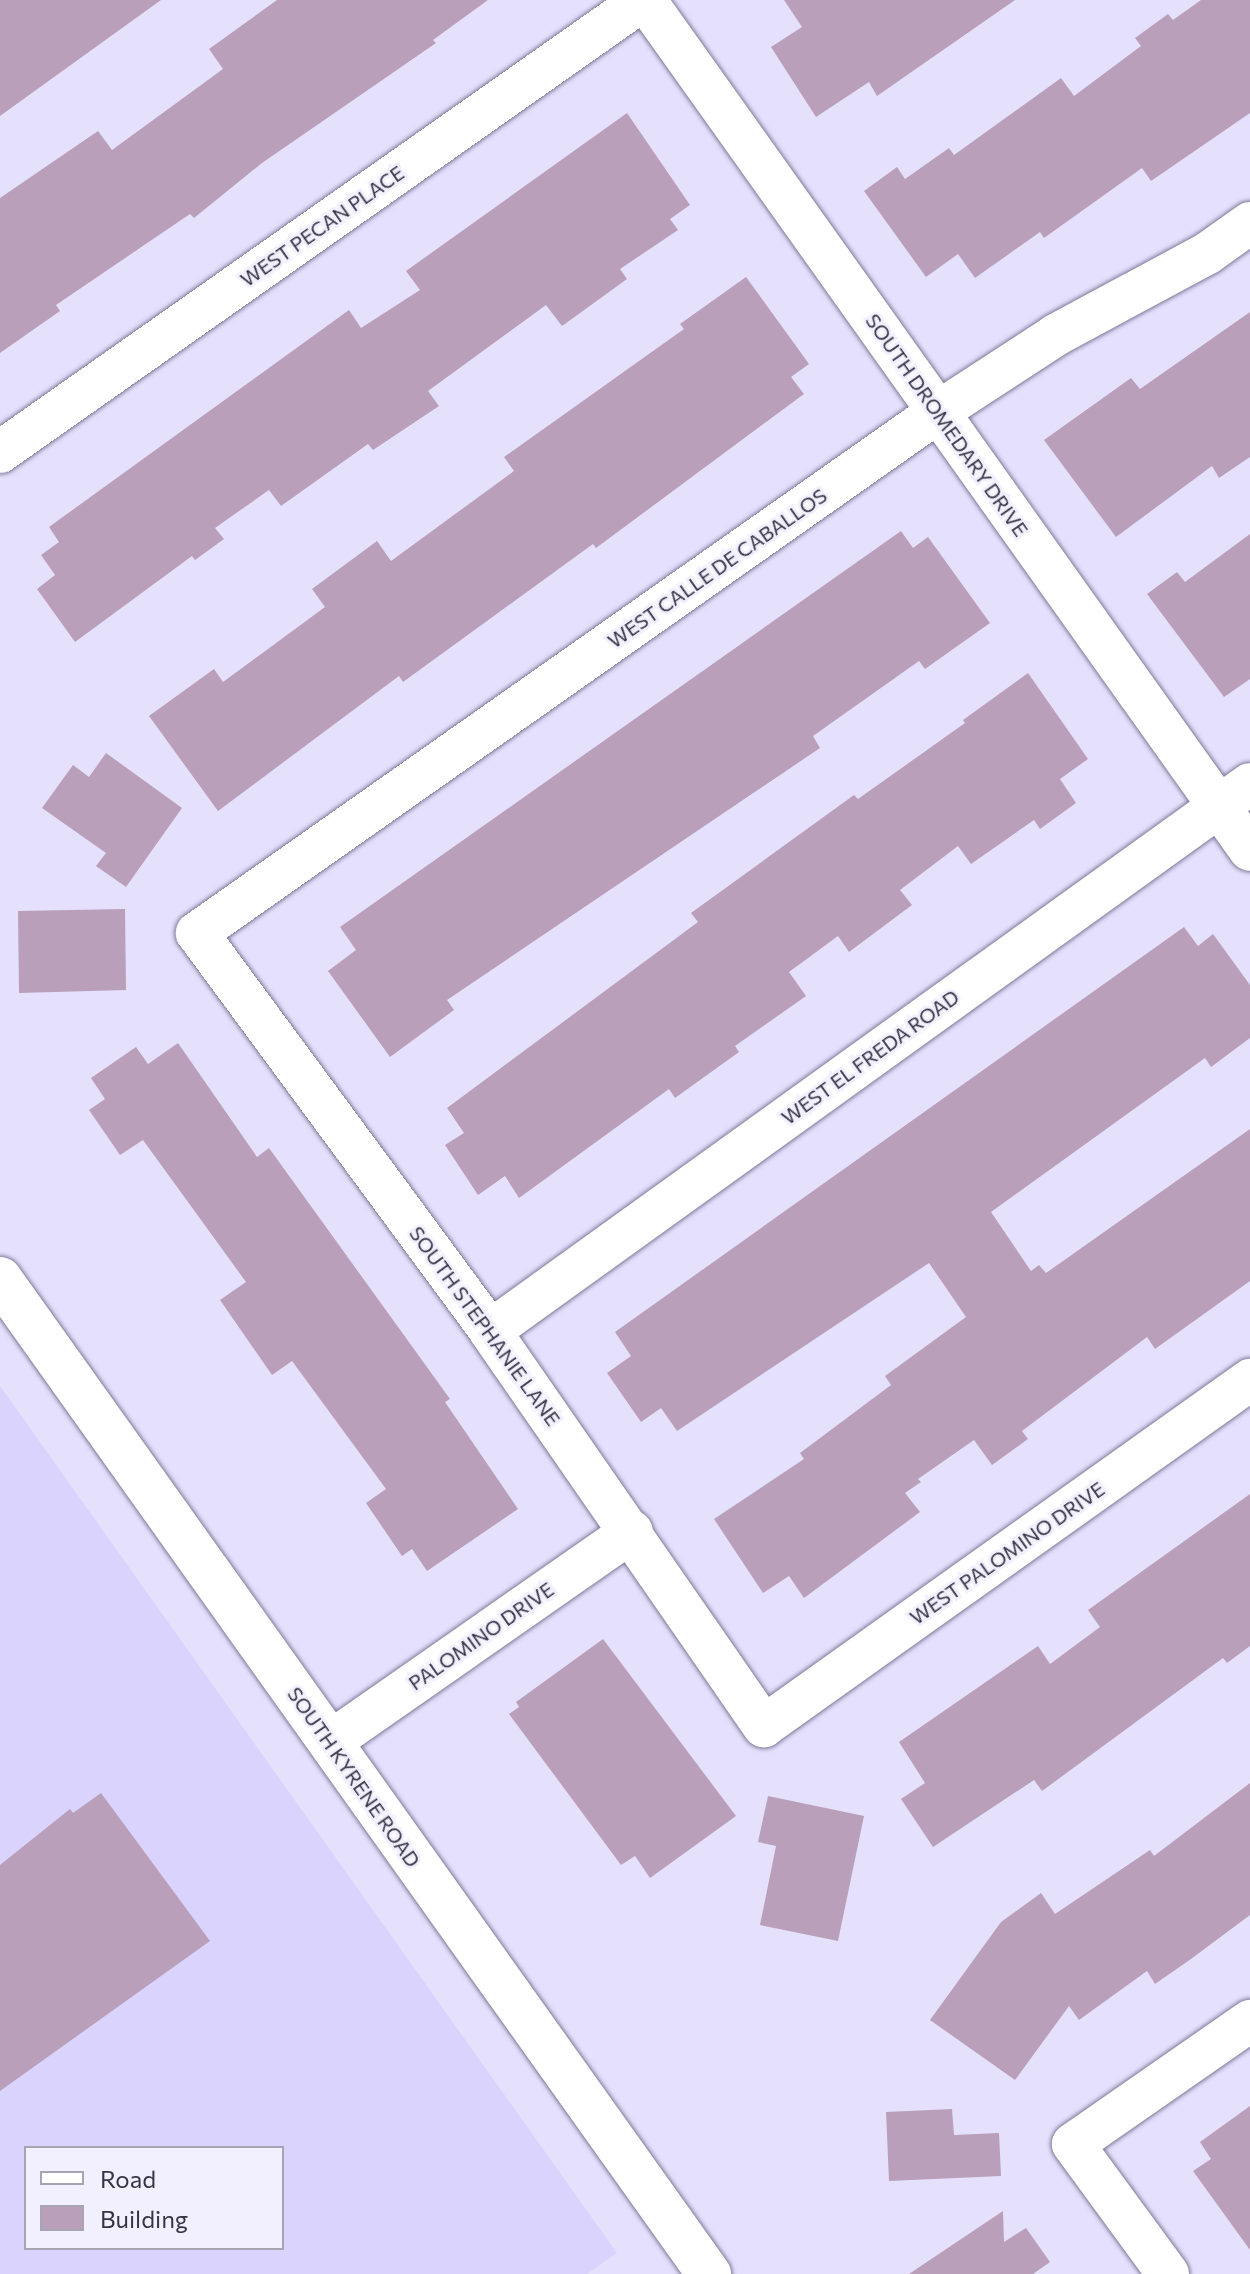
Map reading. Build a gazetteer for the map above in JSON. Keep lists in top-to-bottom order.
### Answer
{
  "streets": {
    "main road": ["SOUTH KYRENE ROAD"],
    "street": [
      "WEST PECAN PLACE",
      "SOUTH DROMEDARY DRIVE",
      "WEST CALLE DE CABALLOS",
      "WEST EL FREDA ROAD",
      "SOUTH STEPHANIE LANE",
      "WEST PALOMINO DRIVE",
      "PALOMINO DRIVE"
    ]
  },
  "crossings": [
    ["WEST PECAN PLACE", "SOUTH DROMEDARY DRIVE"],
    ["SOUTH DROMEDARY DRIVE", "WEST CALLE DE CABALLOS"],
    ["SOUTH DROMEDARY DRIVE", "WEST EL FREDA ROAD"],
    ["WEST CALLE DE CABALLOS", "SOUTH STEPHANIE LANE"],
    ["WEST EL FREDA ROAD", "SOUTH STEPHANIE LANE"],
    ["SOUTH STEPHANIE LANE", "WEST PALOMINO DRIVE"],
    ["SOUTH STEPHANIE LANE", "PALOMINO DRIVE"],
    ["PALOMINO DRIVE", "SOUTH KYRENE ROAD"]
  ],
  "legend": ["Road", "Building"]
}
